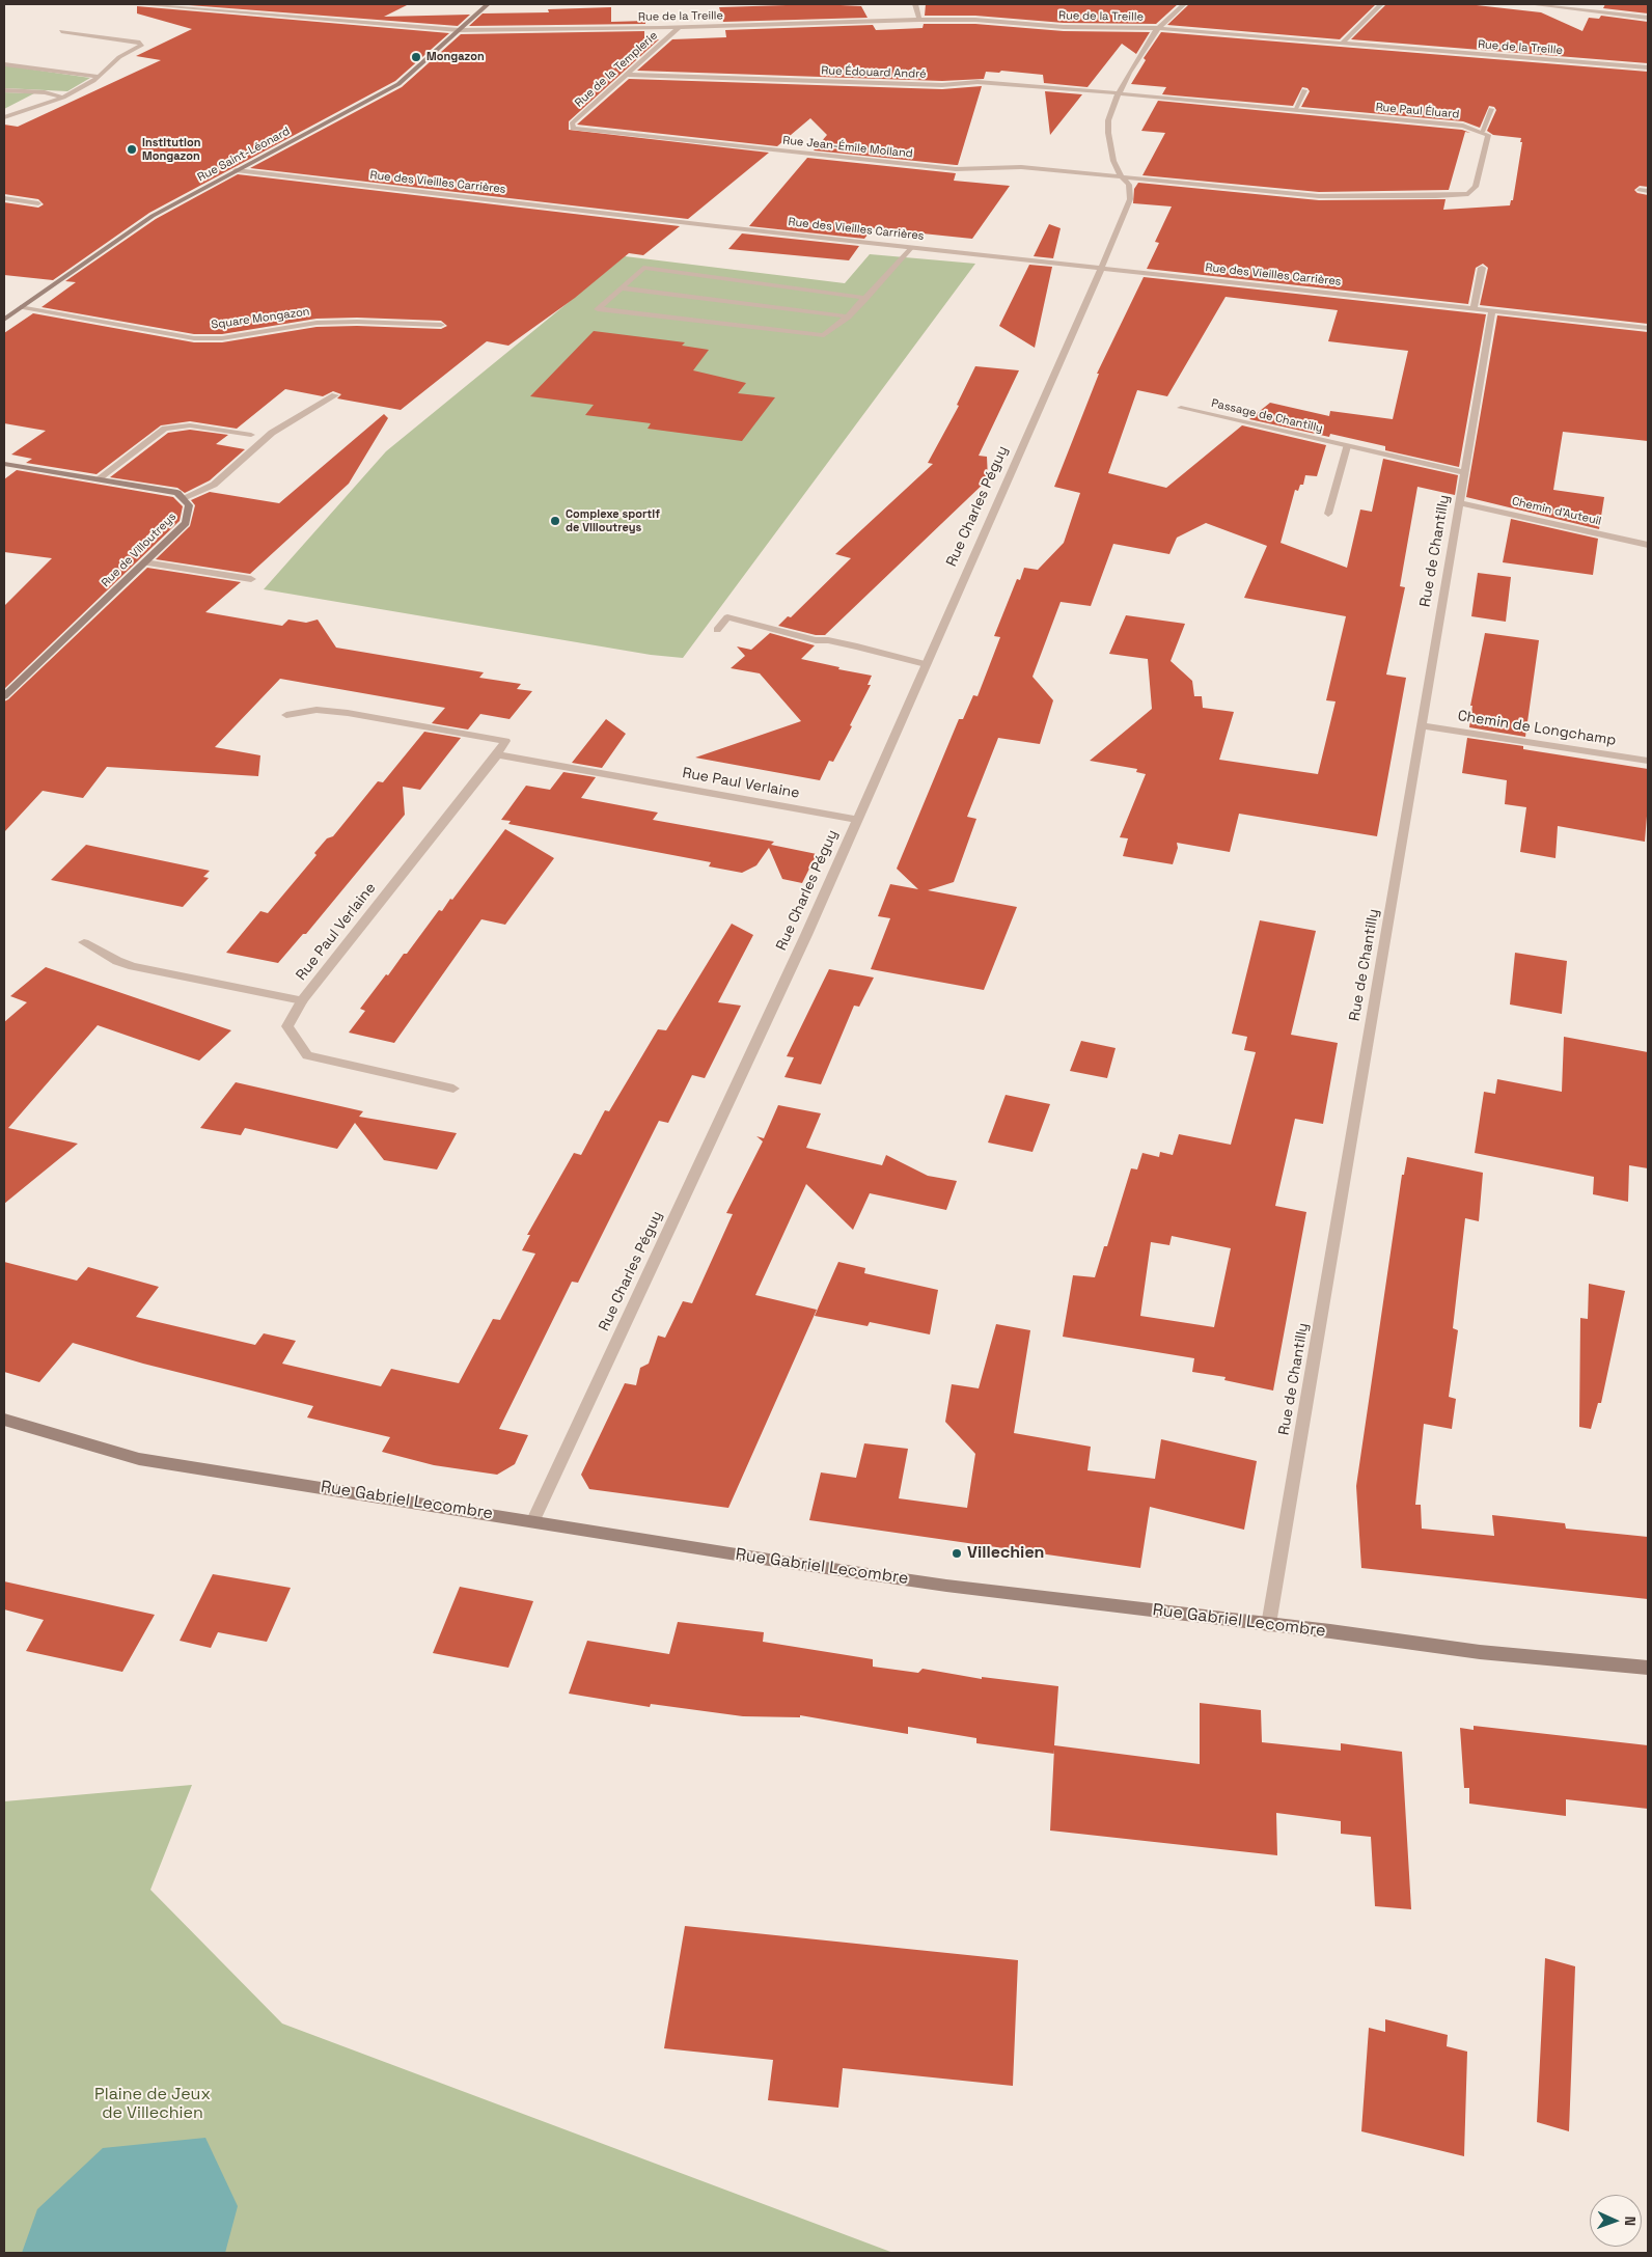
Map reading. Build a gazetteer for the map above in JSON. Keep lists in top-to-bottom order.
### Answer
{
  "streets": {
    "street": [
      "Rue de la Treille",
      "Rue de la Templerie",
      "Rue Édouard André",
      "Rue Paul Éluard",
      "Rue Jean-Émile Molland",
      "Rue Saint-Léonard",
      "Rue des Vieilles Carrières",
      "Square Mongazon",
      "Passage de Chantilly",
      "Rue Charles Péguy",
      "Chemin d'Auteuil",
      "Rue de Villoutreys",
      "Rue de Chantilly",
      "Chemin de Longchamp",
      "Rue Paul Verlaine",
      "Rue Gabriel Lecombre"
    ]
  },
  "crossings": [
    ["Rue de la Treille", "Rue de la Templerie"],
    ["Rue de la Treille", "Rue Saint-Léonard"],
    ["Rue de la Treille", "Rue Charles Péguy"],
    ["Rue de la Templerie", "Rue Édouard André"],
    ["Rue de la Templerie", "Rue Jean-Émile Molland"],
    ["Rue Édouard André", "Rue Paul Éluard"],
    ["Rue Édouard André", "Rue Charles Péguy"],
    ["Rue Paul Éluard", "Rue Charles Péguy"],
    ["Rue Jean-Émile Molland", "Rue Charles Péguy"],
    ["Rue Saint-Léonard", "Rue des Vieilles Carrières"],
    ["Rue Saint-Léonard", "Square Mongazon"],
    ["Rue des Vieilles Carrières", "Rue Charles Péguy"],
    ["Rue des Vieilles Carrières", "Rue de Chantilly"],
    ["Passage de Chantilly", "Rue de Chantilly"],
    ["Rue Charles Péguy", "Rue Paul Verlaine"],
    ["Rue Charles Péguy", "Rue Gabriel Lecombre"],
    ["Chemin d'Auteuil", "Rue de Chantilly"],
    ["Rue de Chantilly", "Chemin de Longchamp"],
    ["Rue de Chantilly", "Rue Gabriel Lecombre"]
  ],
  "parks": ["Plaine de Jeux de Villechien"],
  "places": [
    "Mongazon",
    "Institution Mongazon",
    "Complexe sportif de Villoutreys",
    "Villechien"
  ],
  "north": "right"
}
